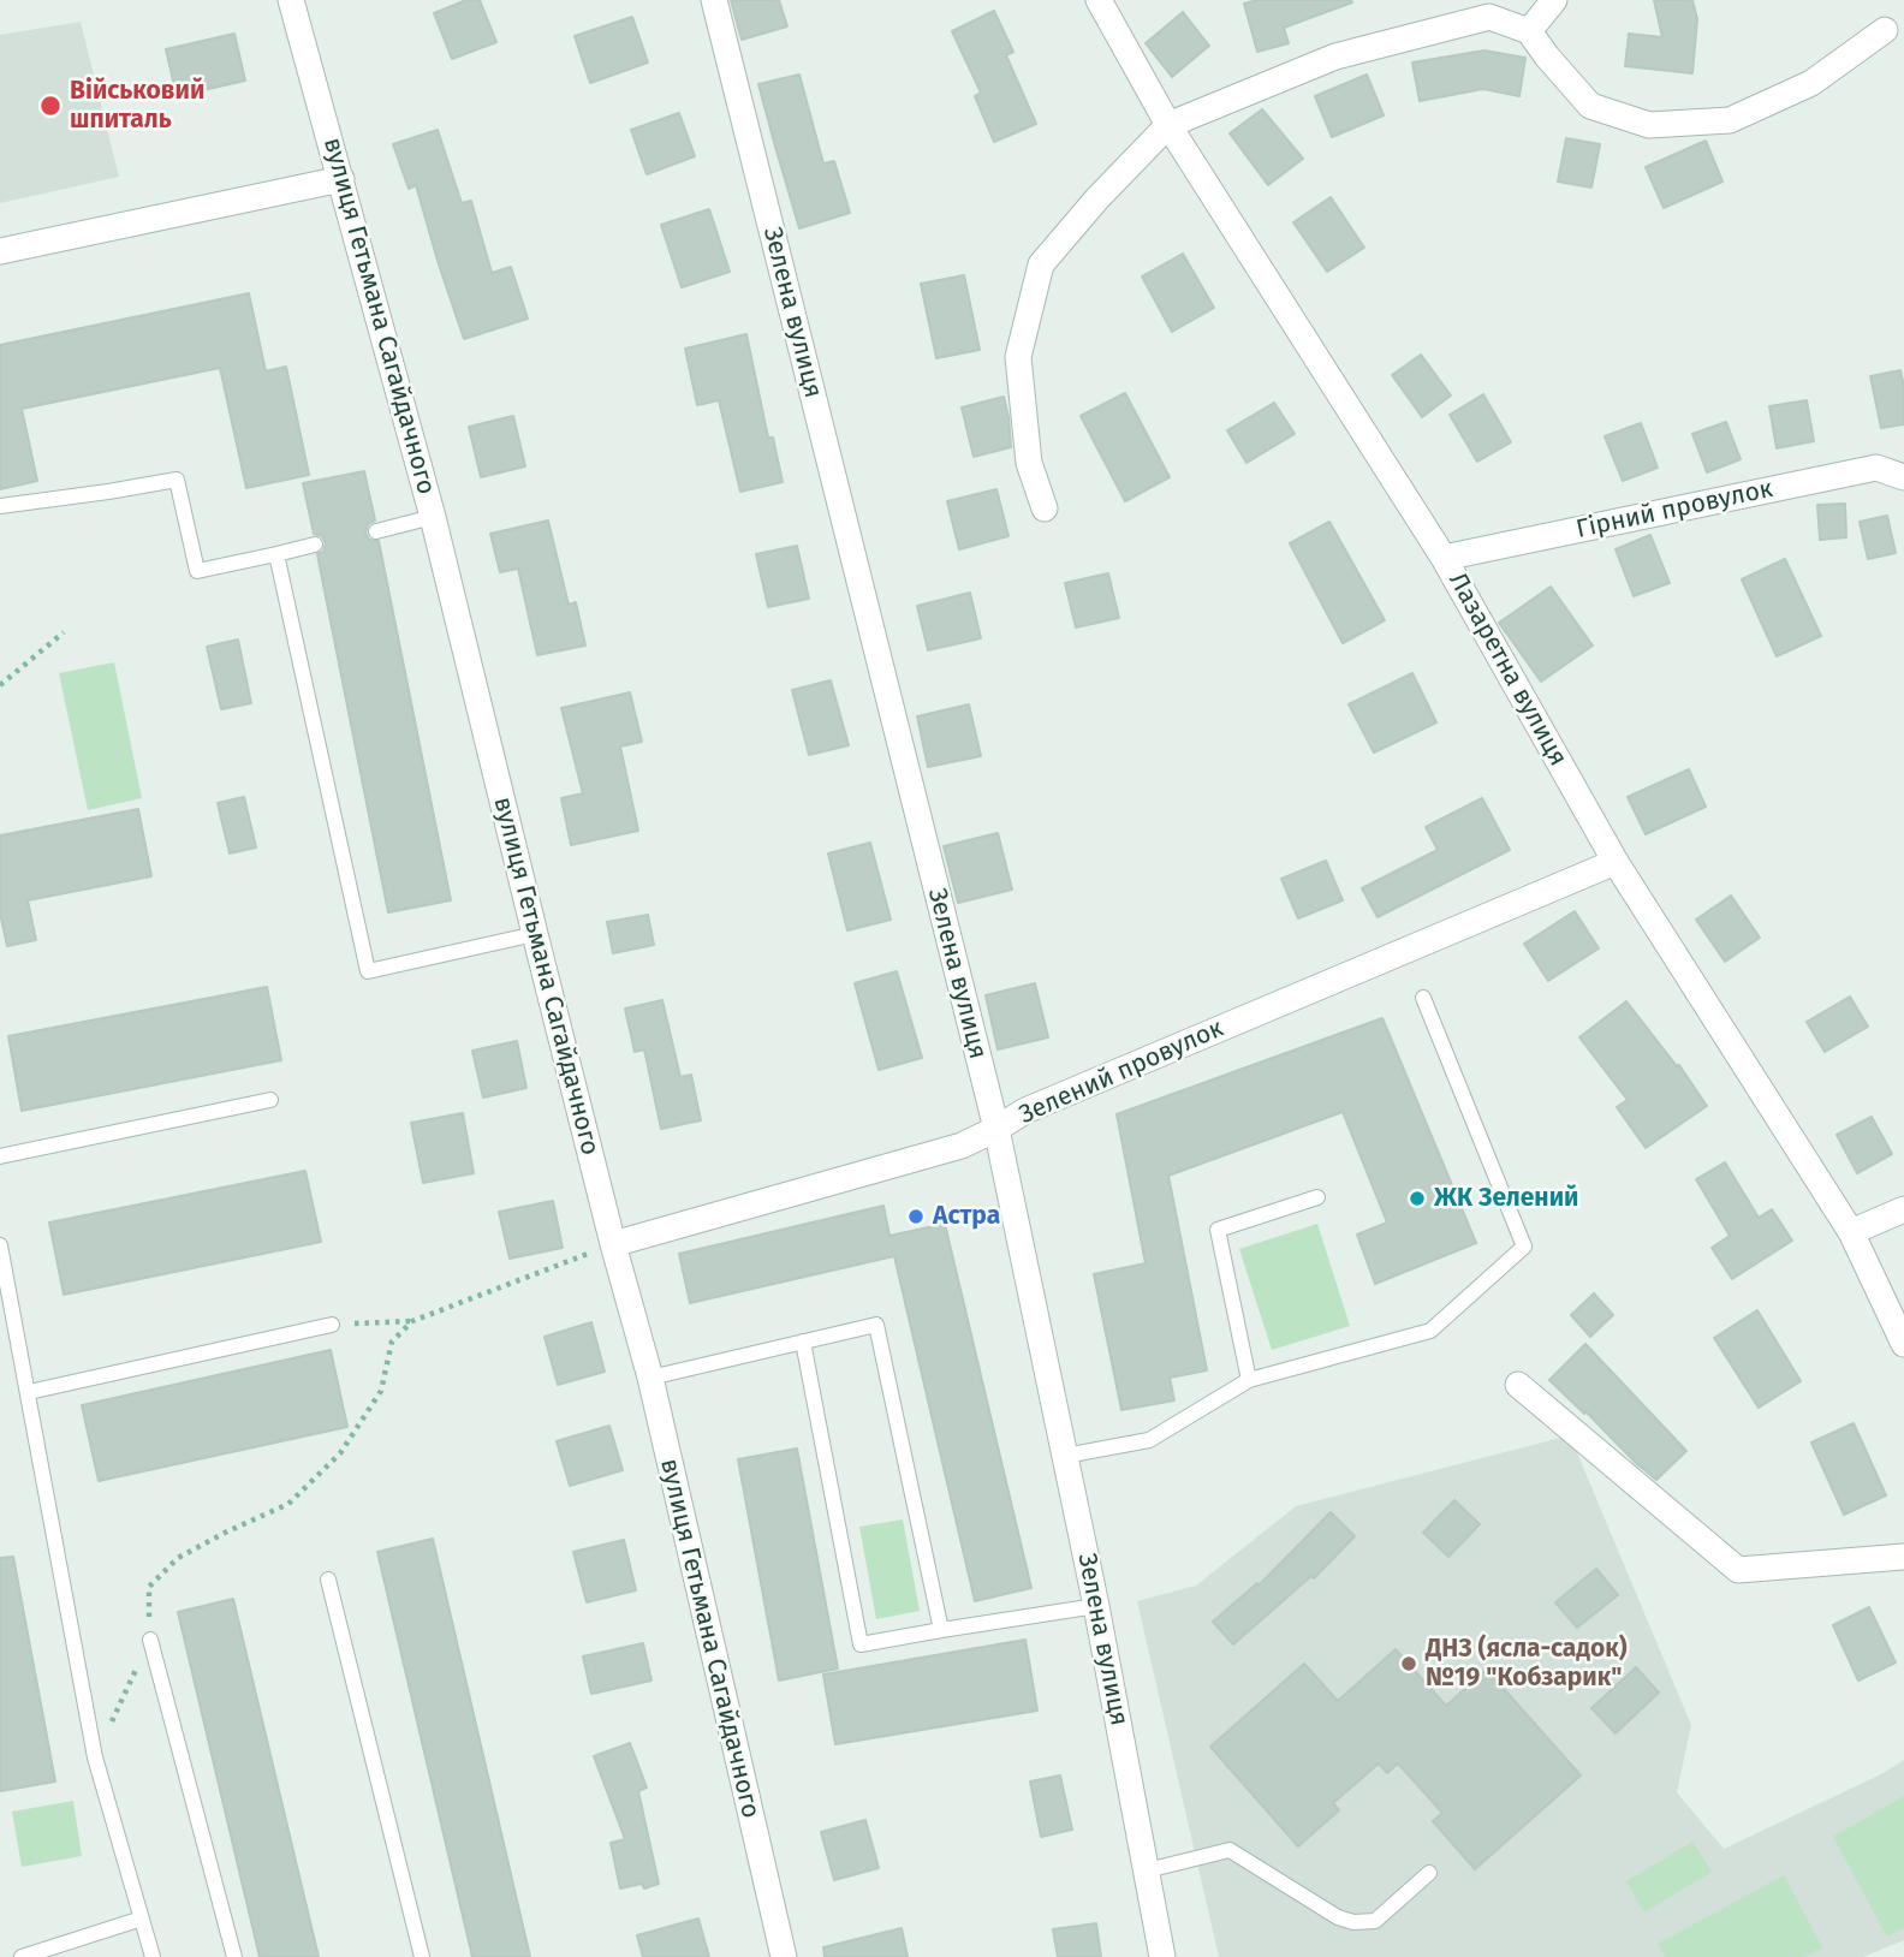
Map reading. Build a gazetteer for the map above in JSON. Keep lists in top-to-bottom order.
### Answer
{
  "streets": {
    "street": [
      "Зелена вулиця",
      "вулиця Гетьмана Сагайдачного",
      "Гірний провулок",
      "Лазаретна вулиця",
      "Зелений провулок"
    ]
  },
  "crossings": [
    ["Зелена вулиця", "Зелений провулок"],
    ["вулиця Гетьмана Сагайдачного", "Зелений провулок"],
    ["Гірний провулок", "Лазаретна вулиця"],
    ["Лазаретна вулиця", "Зелений провулок"]
  ],
  "places": [
    "Військовий шпиталь",
    "ЖК Зелений",
    "Астра",
    "ДНЗ (ясла-садок) №19 \"Кобзарик\""
  ]
}
